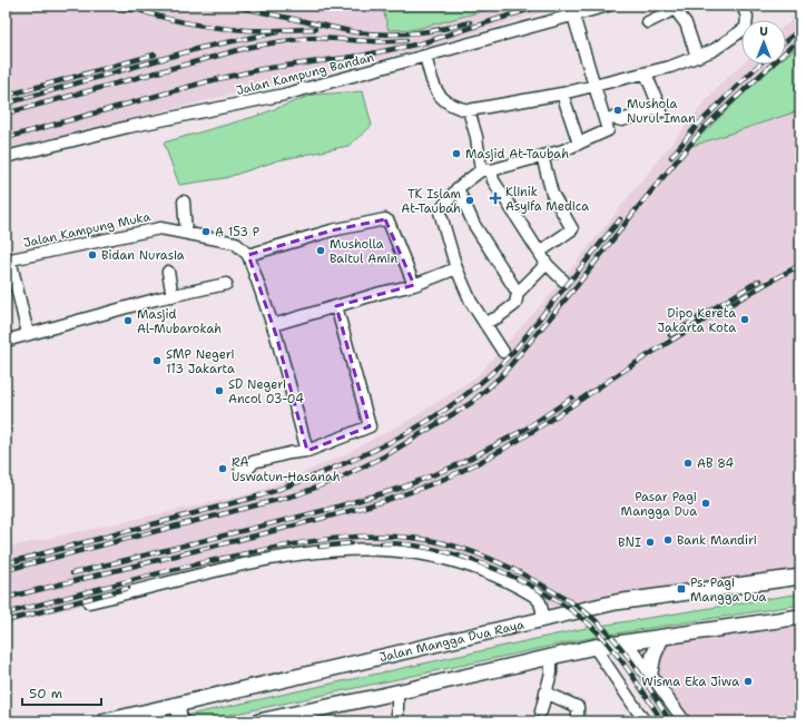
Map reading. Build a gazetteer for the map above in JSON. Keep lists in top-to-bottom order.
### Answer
{
  "streets": {
    "main road": ["Jalan Mangga Dua Raya"],
    "street": ["Jalan Kampung Bandan", "Jalan Kampung Muka"]
  },
  "places": {
    "other": [
      "Mushola Nurul Iman",
      "Masjid At-Taubah",
      "TK Islam At-Taubah",
      "A 153 P",
      "Musholla Baitul Amin",
      "Bidan Nurasia",
      "Dipo Kereta Jakarta Kota",
      "Masjid Al-Mubarokah",
      "SMP Negeri 113 Jakarta",
      "SD Negeri Ancol 03-04",
      "AB 84",
      "RA Uswatun-Hasanah",
      "Pasar Pagi Mangga Dua",
      "Bank Mandiri",
      "BNI",
      "Wisma Eka Jiwa"
    ],
    "health": ["Klinik Asyifa Medica"],
    "transit": ["Ps. Pagi Mangga Dua"]
  },
  "scale_bar": "50 m",
  "north": "top"
}
